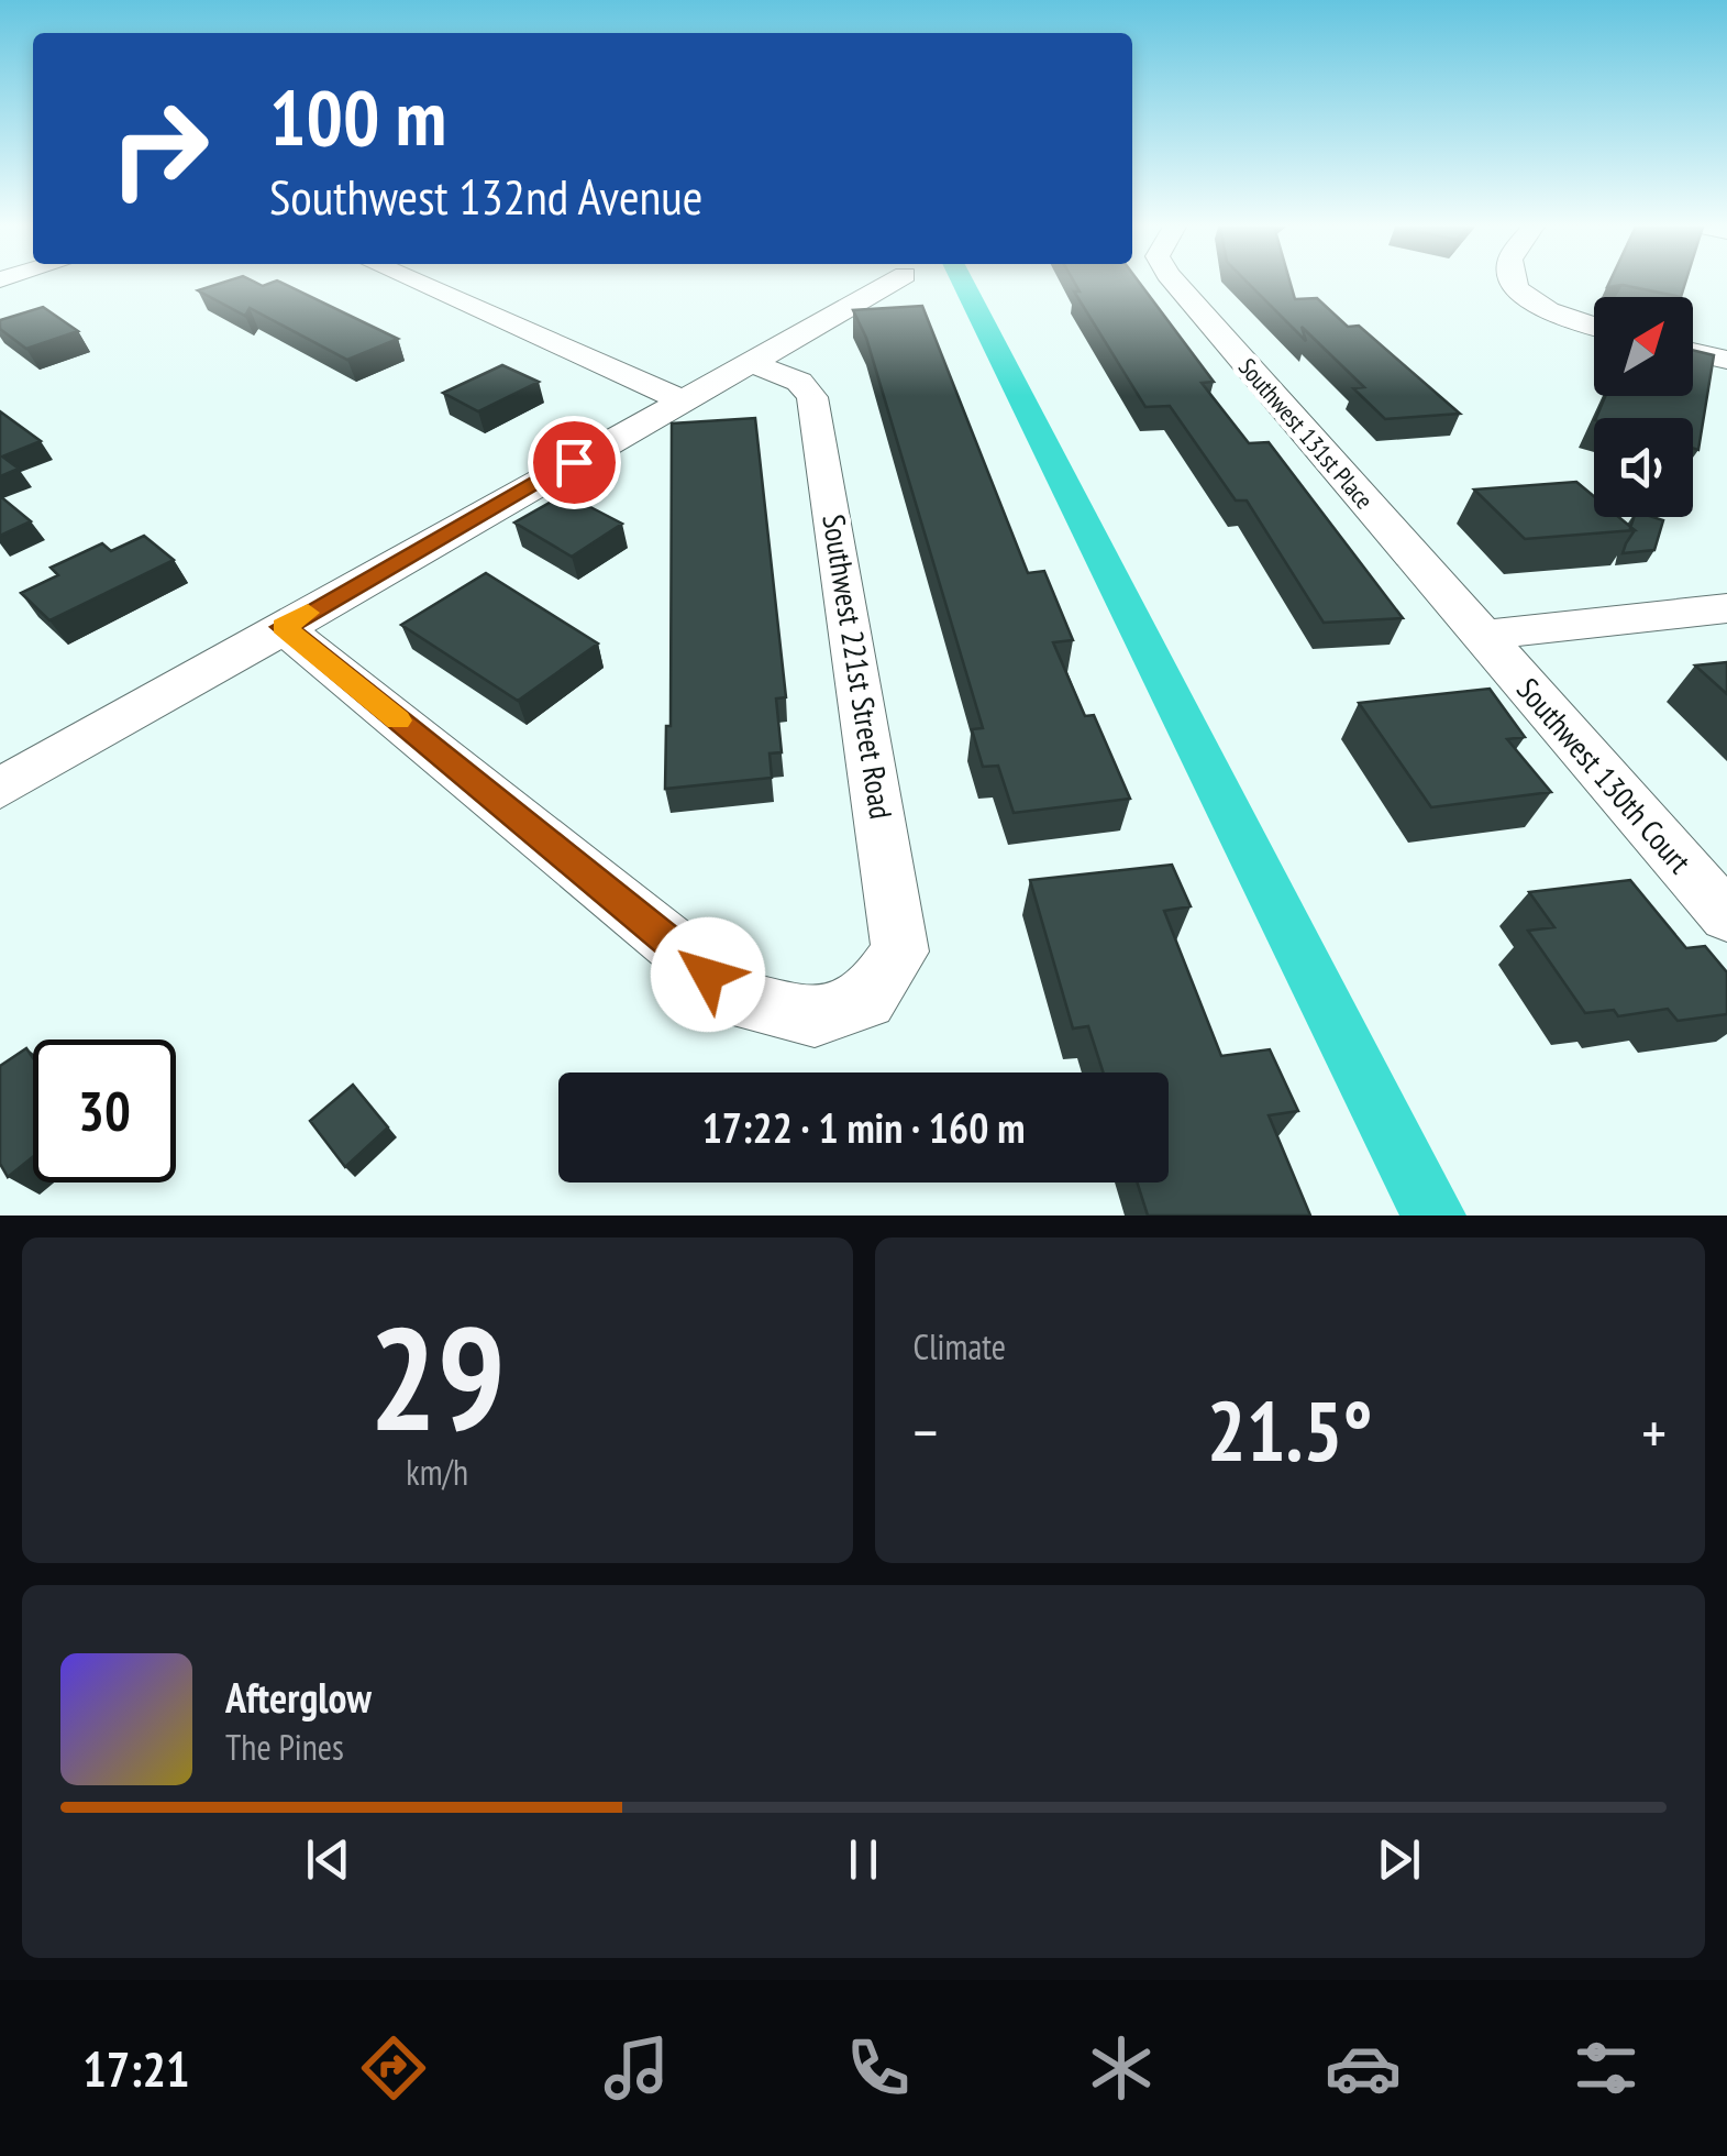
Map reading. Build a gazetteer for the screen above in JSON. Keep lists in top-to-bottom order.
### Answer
{
  "streets": {
    "street": ["Southwest 131st Place", "Southwest 221st Street Road", "Southwest 130th Court"]
  },
  "crossings": [
    ["Southwest 131st Place", "Southwest 130th Court"]
  ],
  "north": "top right",
  "page": {
    "turn": ["100 m", "Southwest 132nd Avenue"],
    "limit": "30",
    "trip": "17:22 · 1 min · 160 m",
    "tile": [
      ["29", "km/h"],
      "Climate"
    ],
    "heat": ["−", "21.5°", "+"],
    "song": ["Afterglow", "The Pines"],
    "tabs": "17:21"
  }
}
